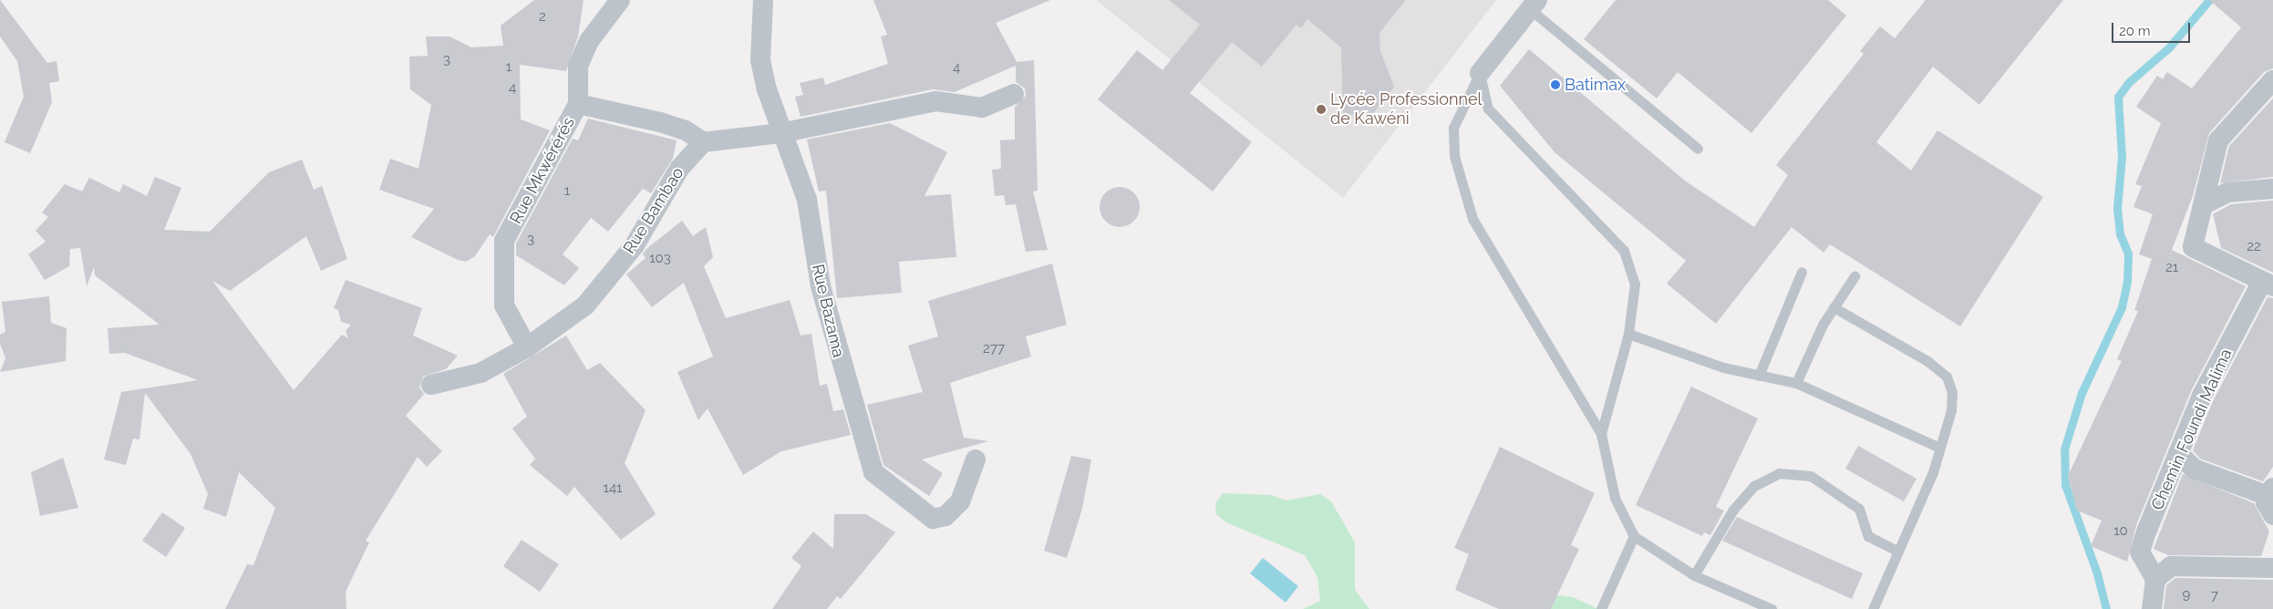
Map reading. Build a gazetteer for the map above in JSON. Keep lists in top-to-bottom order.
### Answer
{
  "streets": {
    "street": [
      "Rue Mkwérérés",
      "Rue Bambao",
      "Rue Bazama",
      "Chemin Foundi Malima"
    ]
  },
  "crossings": [
    ["Rue Mkwérérés", "Rue Bambao"]
  ],
  "places": ["Batimax", "Lycée Professionnel de Kawéni"],
  "house_numbers": [
    "2",
    "3",
    "1",
    "4",
    "4",
    "1",
    "3",
    "22",
    "103",
    "21",
    "277",
    "141",
    "10",
    "9",
    "7"
  ],
  "scale_bar": "20 m"
}
